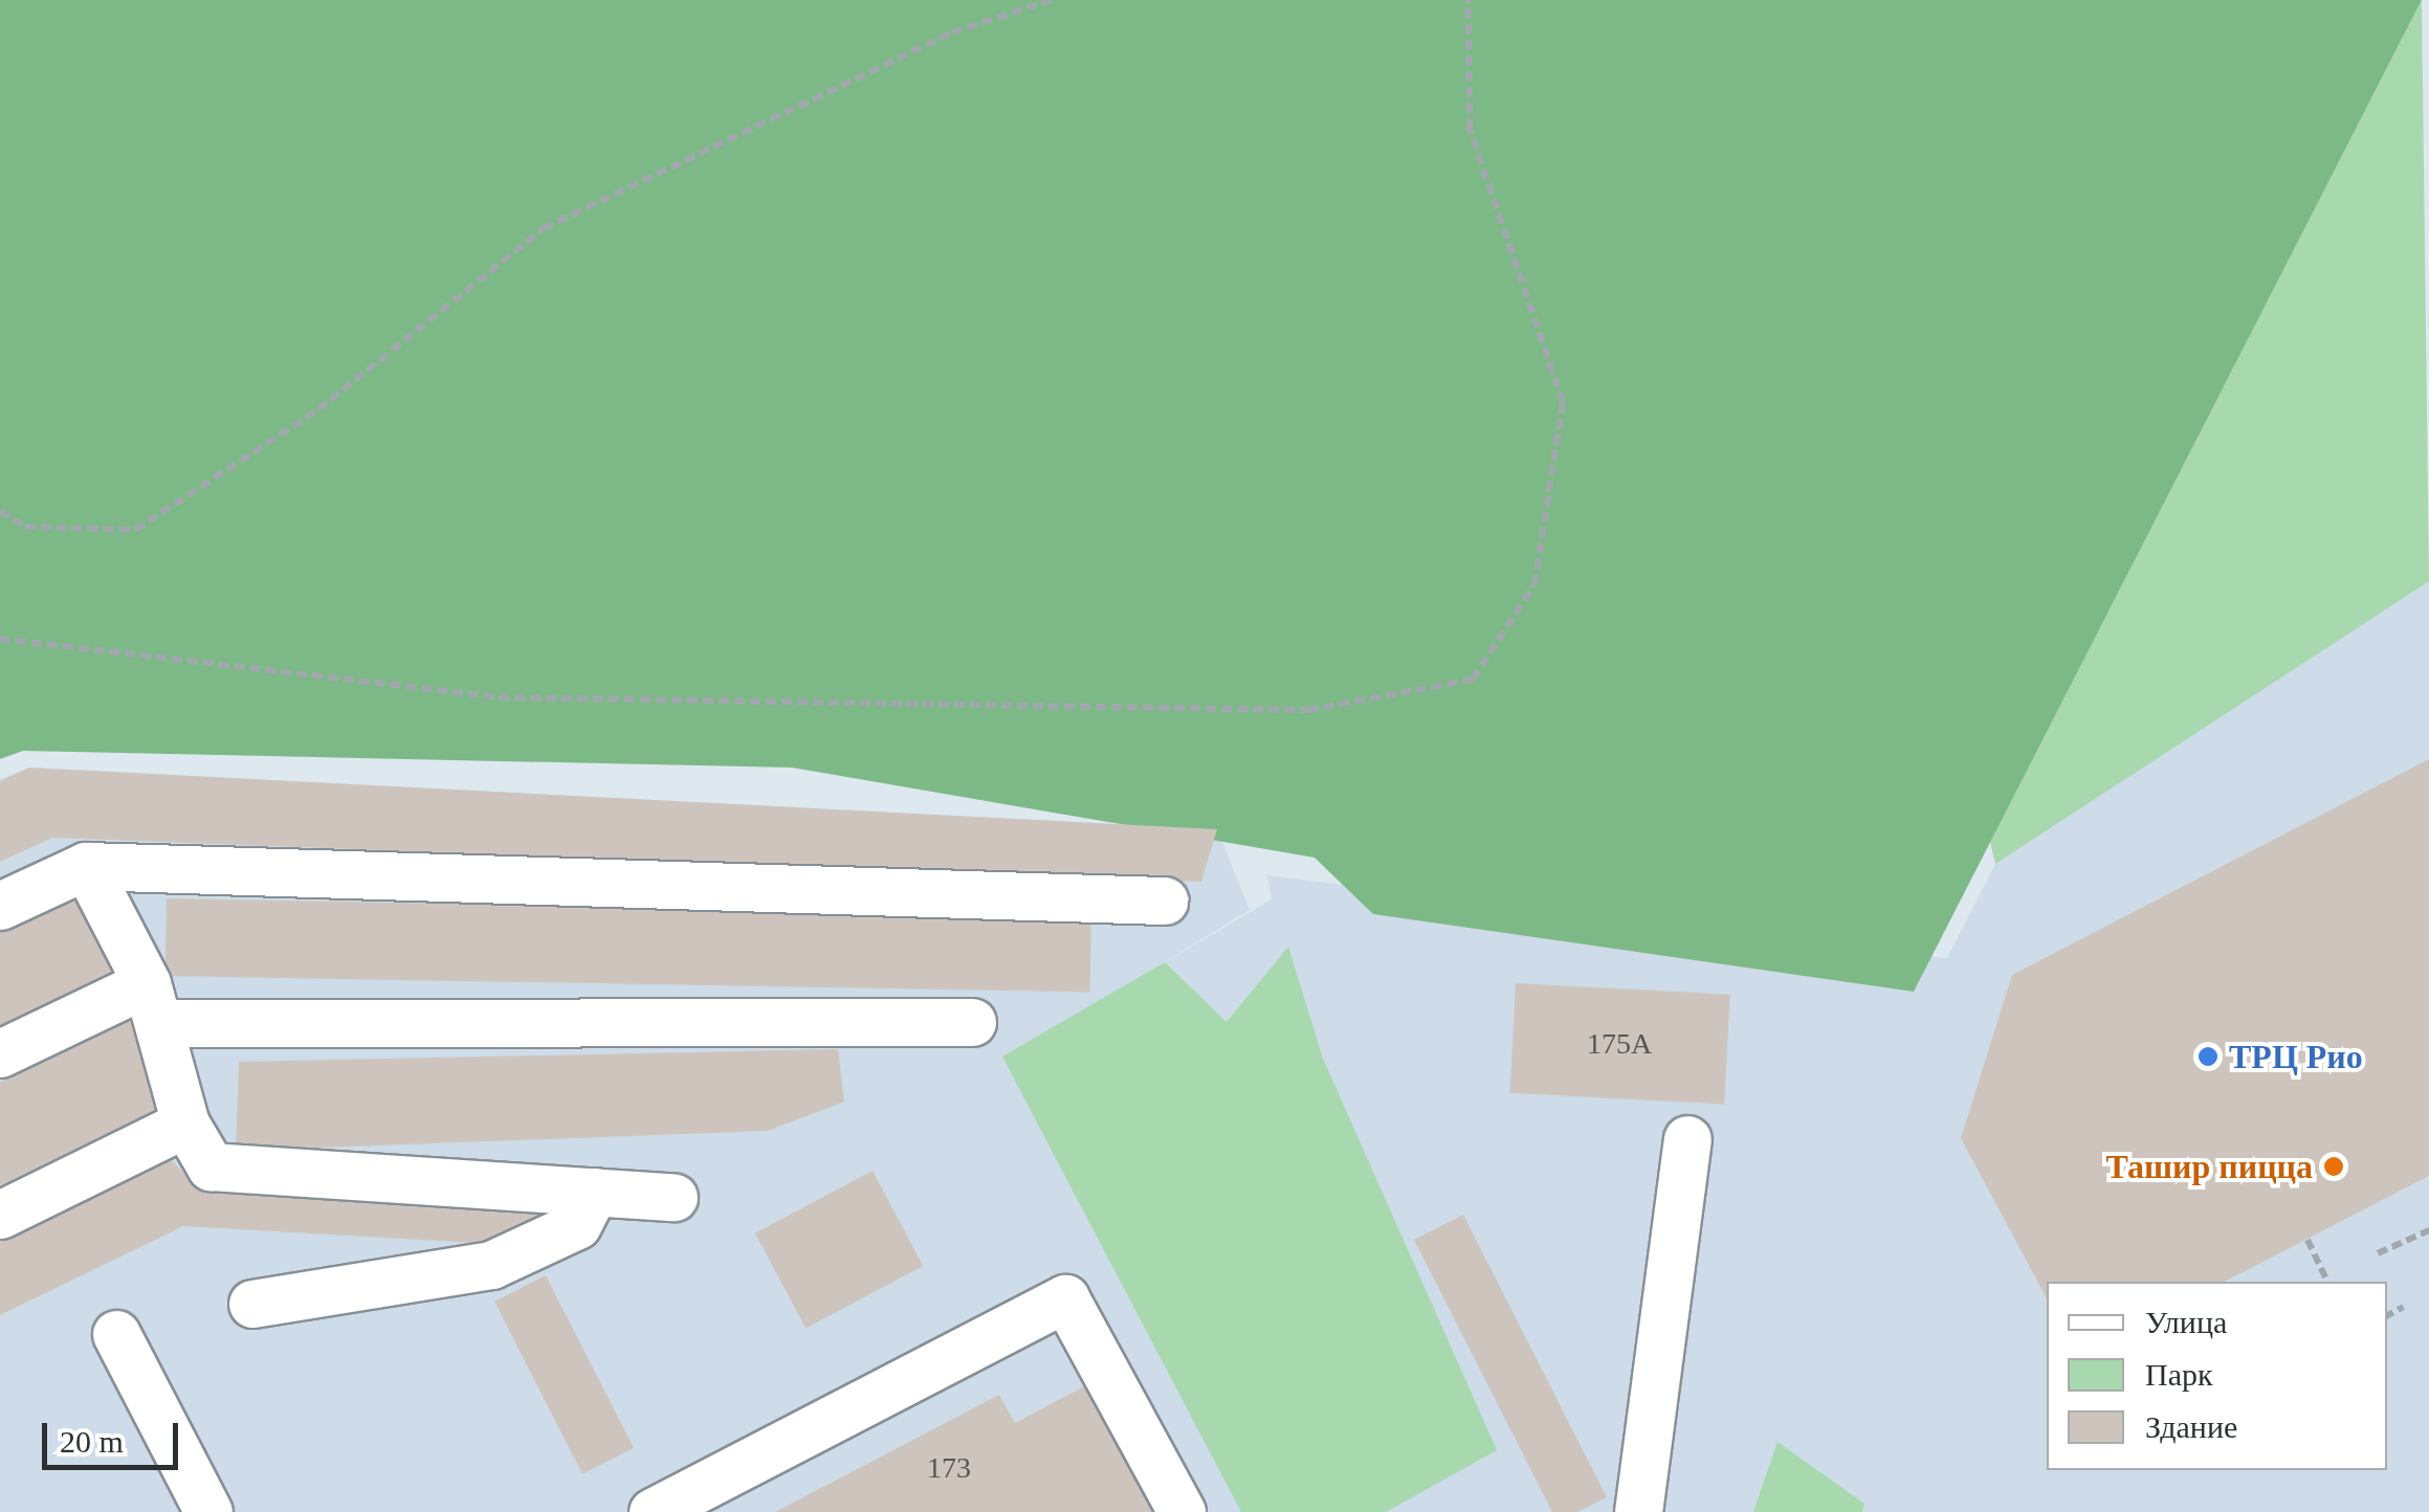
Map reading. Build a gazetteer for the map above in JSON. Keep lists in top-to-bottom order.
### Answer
{
  "places": ["ТРЦ Рио", "Ташир пицца"],
  "house_numbers": ["175А", "173"],
  "legend": ["Улица", "Парк", "Здание"],
  "scale_bar": "20 m"
}
